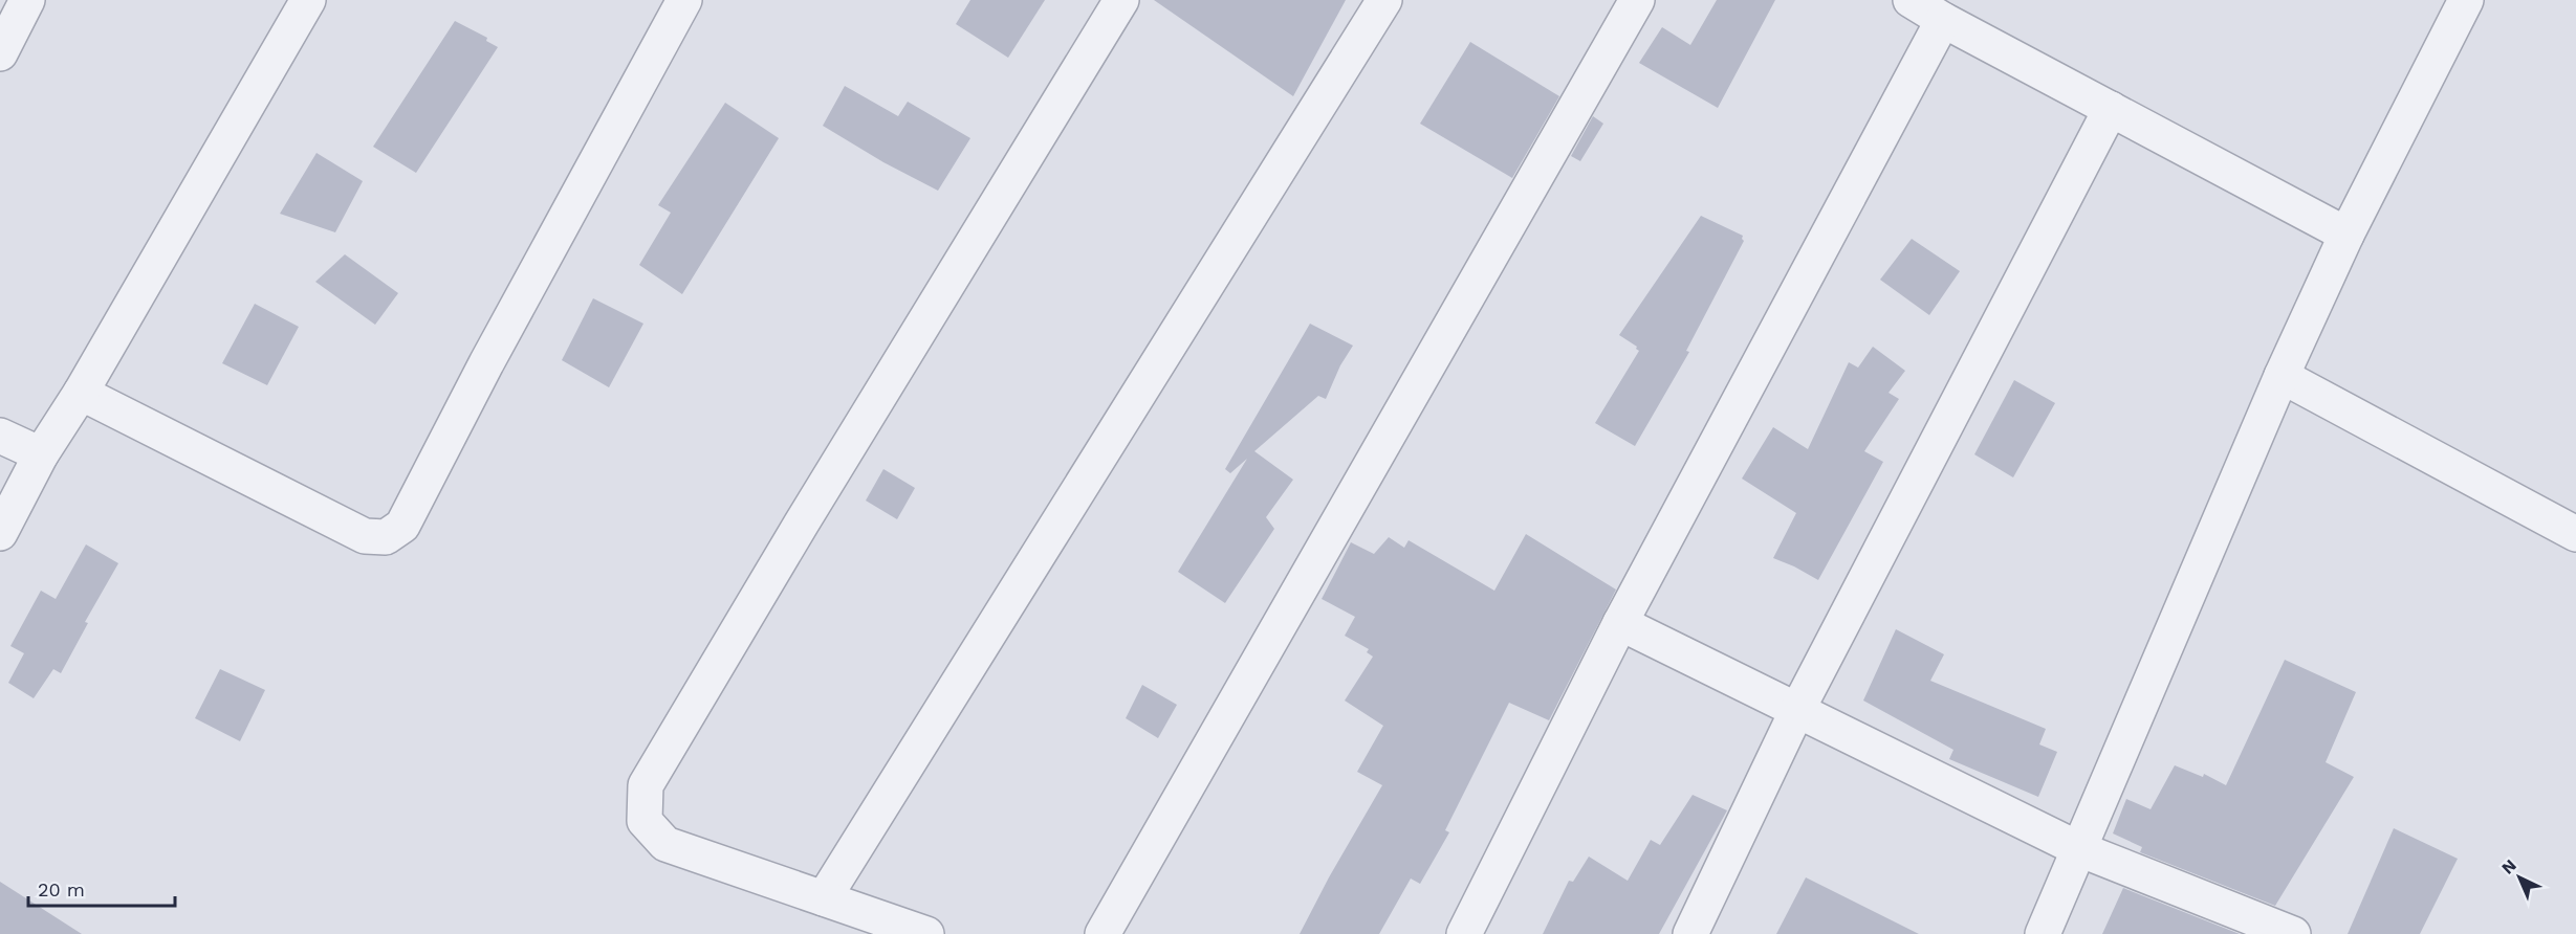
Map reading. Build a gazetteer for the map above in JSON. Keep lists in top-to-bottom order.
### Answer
{
  "scale_bar": "20 m",
  "north": "top left"
}
